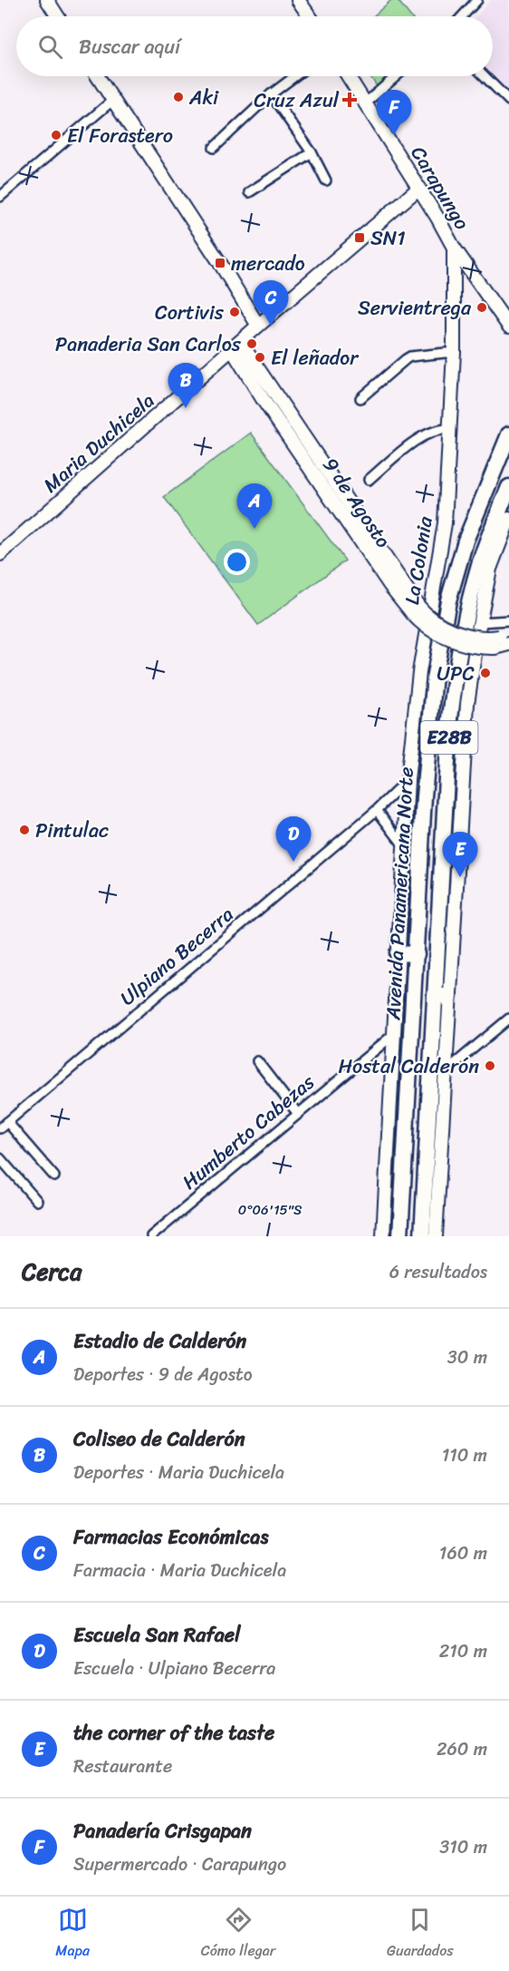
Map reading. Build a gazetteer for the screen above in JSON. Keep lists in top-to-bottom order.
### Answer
{
  "streets": {
    "highway": ["E28B", "Avenida Panamericana Norte"],
    "main road": [
      "Carapungo",
      "Maria Duchicela",
      "9 de Agosto",
      "La Colonia"
    ],
    "street": ["Ulpiano Becerra", "Humberto Cabezas"]
  },
  "crossings": [
    ["Carapungo", "Maria Duchicela"],
    ["Carapungo", "La Colonia"],
    ["Maria Duchicela", "9 de Agosto"],
    ["La Colonia", "Avenida Panamericana Norte"],
    ["La Colonia", "Ulpiano Becerra"],
    ["Avenida Panamericana Norte", "Ulpiano Becerra"],
    ["Avenida Panamericana Norte", "Humberto Cabezas"]
  ],
  "places": {
    "other": [
      "Aki",
      "El Forastero",
      "Servientrega",
      "Cortivis",
      "Panaderia San Carlos",
      "El leñador",
      "UPC",
      "Pintulac",
      "Hostal Calderón"
    ],
    "health": ["Cruz Azul"],
    "transit": ["SN1", "mercado"]
  },
  "page": {
    "search": "Buscar aquí",
    "pins": [
      "F",
      "C",
      "B",
      "A",
      "D",
      "E"
    ],
    "heading": ["Cerca", "6 resultados"],
    "list": [
      {
        "mark": "A",
        "name": "Estadio de Calderón",
        "note": "Deportes · 9 de Agosto",
        "value": "30 m"
      },
      {
        "mark": "B",
        "name": "Coliseo de Calderón",
        "note": "Deportes · Maria Duchicela",
        "value": "110 m"
      },
      {
        "mark": "C",
        "name": "Farmacias Económicas",
        "note": "Farmacia · Maria Duchicela",
        "value": "160 m"
      },
      {
        "mark": "D",
        "name": "Escuela San Rafael",
        "note": "Escuela · Ulpiano Becerra",
        "value": "210 m"
      },
      {
        "mark": "E",
        "name": "the corner of the taste",
        "note": "Restaurante",
        "value": "260 m"
      },
      {
        "mark": "F",
        "name": "Panadería Crisgapan",
        "note": "Supermercado · Carapungo",
        "value": "310 m"
      }
    ],
    "nav": ["Mapa", "Cómo llegar", "Guardados"]
  },
  "coordinates": ["0°06'15\"S"]
}
